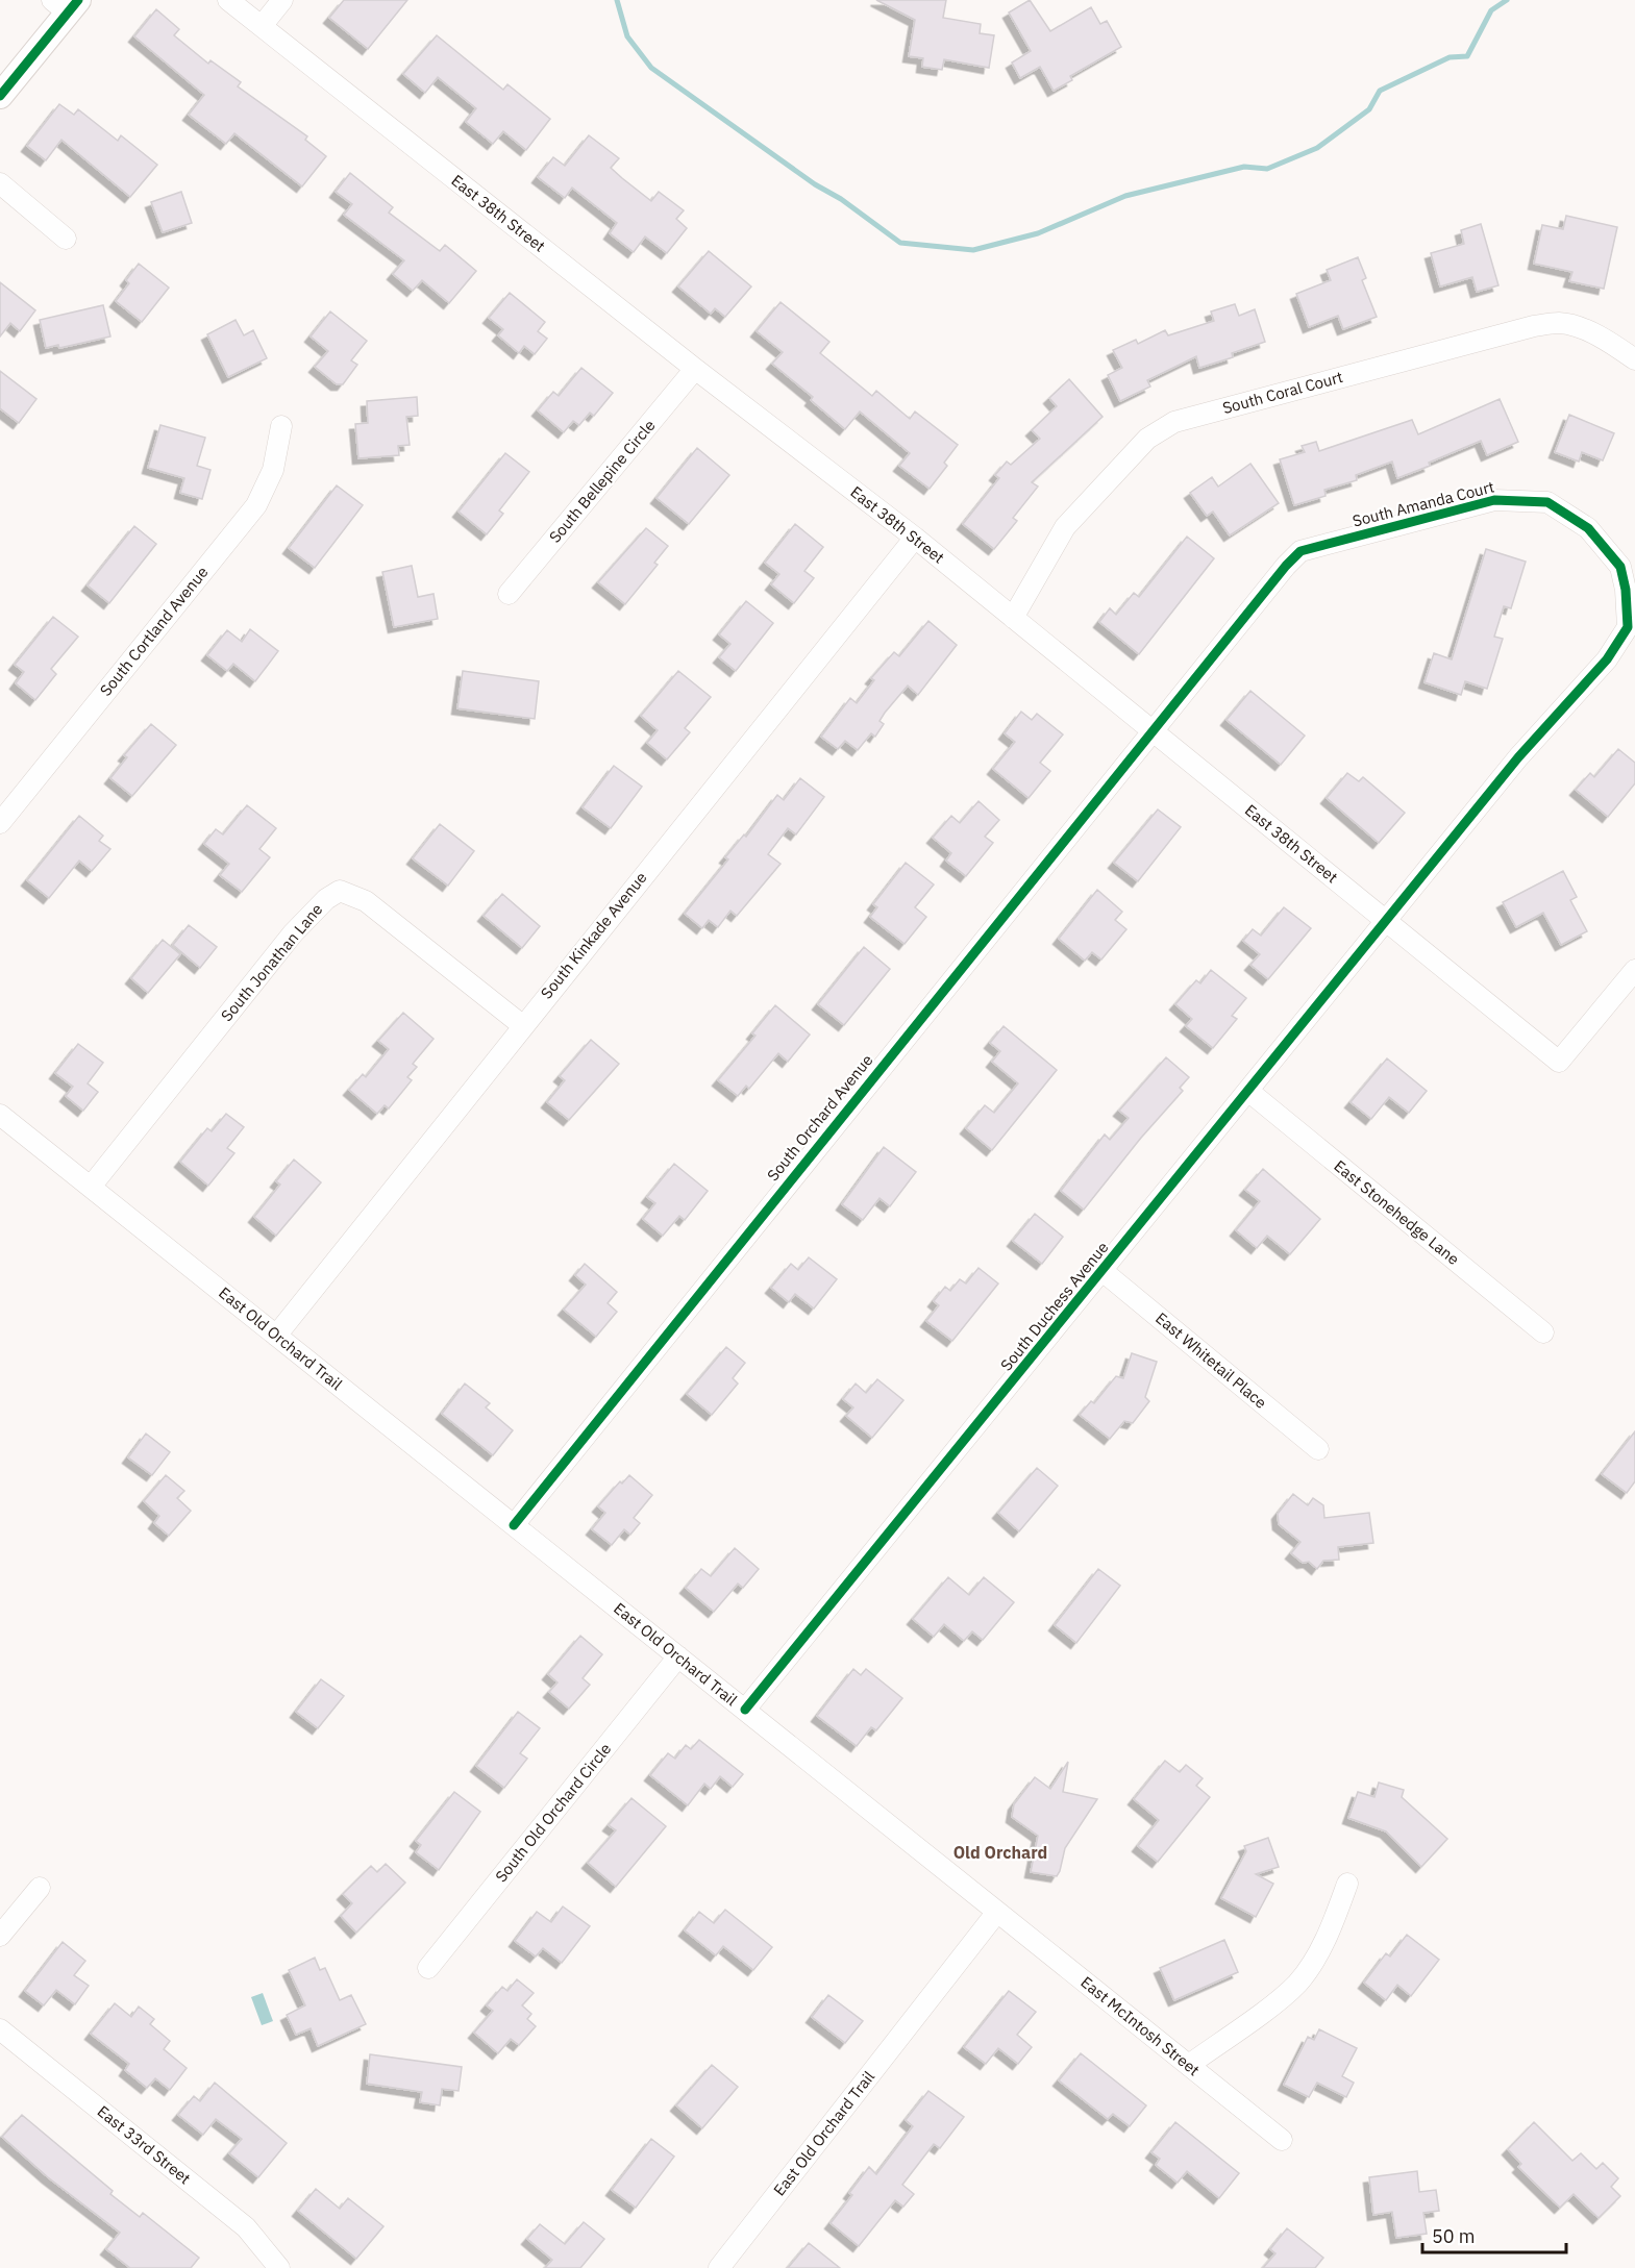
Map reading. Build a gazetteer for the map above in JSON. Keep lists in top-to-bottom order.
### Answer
{
  "streets": {
    "street": [
      "East 38th Street",
      "South Coral Court",
      "South Bellepine Circle",
      "South Amanda Court",
      "South Cortland Avenue",
      "South Kinkade Avenue",
      "South Jonathan Lane",
      "South Orchard Avenue",
      "East Stonehedge Lane",
      "South Duchess Avenue",
      "East Old Orchard Trail",
      "East Whitetail Place",
      "South Old Orchard Circle",
      "East McIntosh Street",
      "East 33rd Street"
    ]
  },
  "crossings": [
    ["East 38th Street", "South Coral Court"],
    ["East 38th Street", "South Bellepine Circle"],
    ["East 38th Street", "South Amanda Court"],
    ["East 38th Street", "South Kinkade Avenue"],
    ["East 38th Street", "South Orchard Avenue"],
    ["East 38th Street", "South Duchess Avenue"],
    ["South Amanda Court", "South Orchard Avenue"],
    ["South Amanda Court", "South Duchess Avenue"],
    ["South Kinkade Avenue", "South Jonathan Lane"],
    ["South Kinkade Avenue", "East Old Orchard Trail"],
    ["South Jonathan Lane", "East Old Orchard Trail"],
    ["South Orchard Avenue", "East Old Orchard Trail"],
    ["East Stonehedge Lane", "South Duchess Avenue"],
    ["South Duchess Avenue", "East Old Orchard Trail"],
    ["South Duchess Avenue", "East Whitetail Place"],
    ["East Old Orchard Trail", "South Old Orchard Circle"],
    ["East Old Orchard Trail", "East McIntosh Street"]
  ],
  "districts": ["Old Orchard"],
  "scale_bar": "50 m"
}
